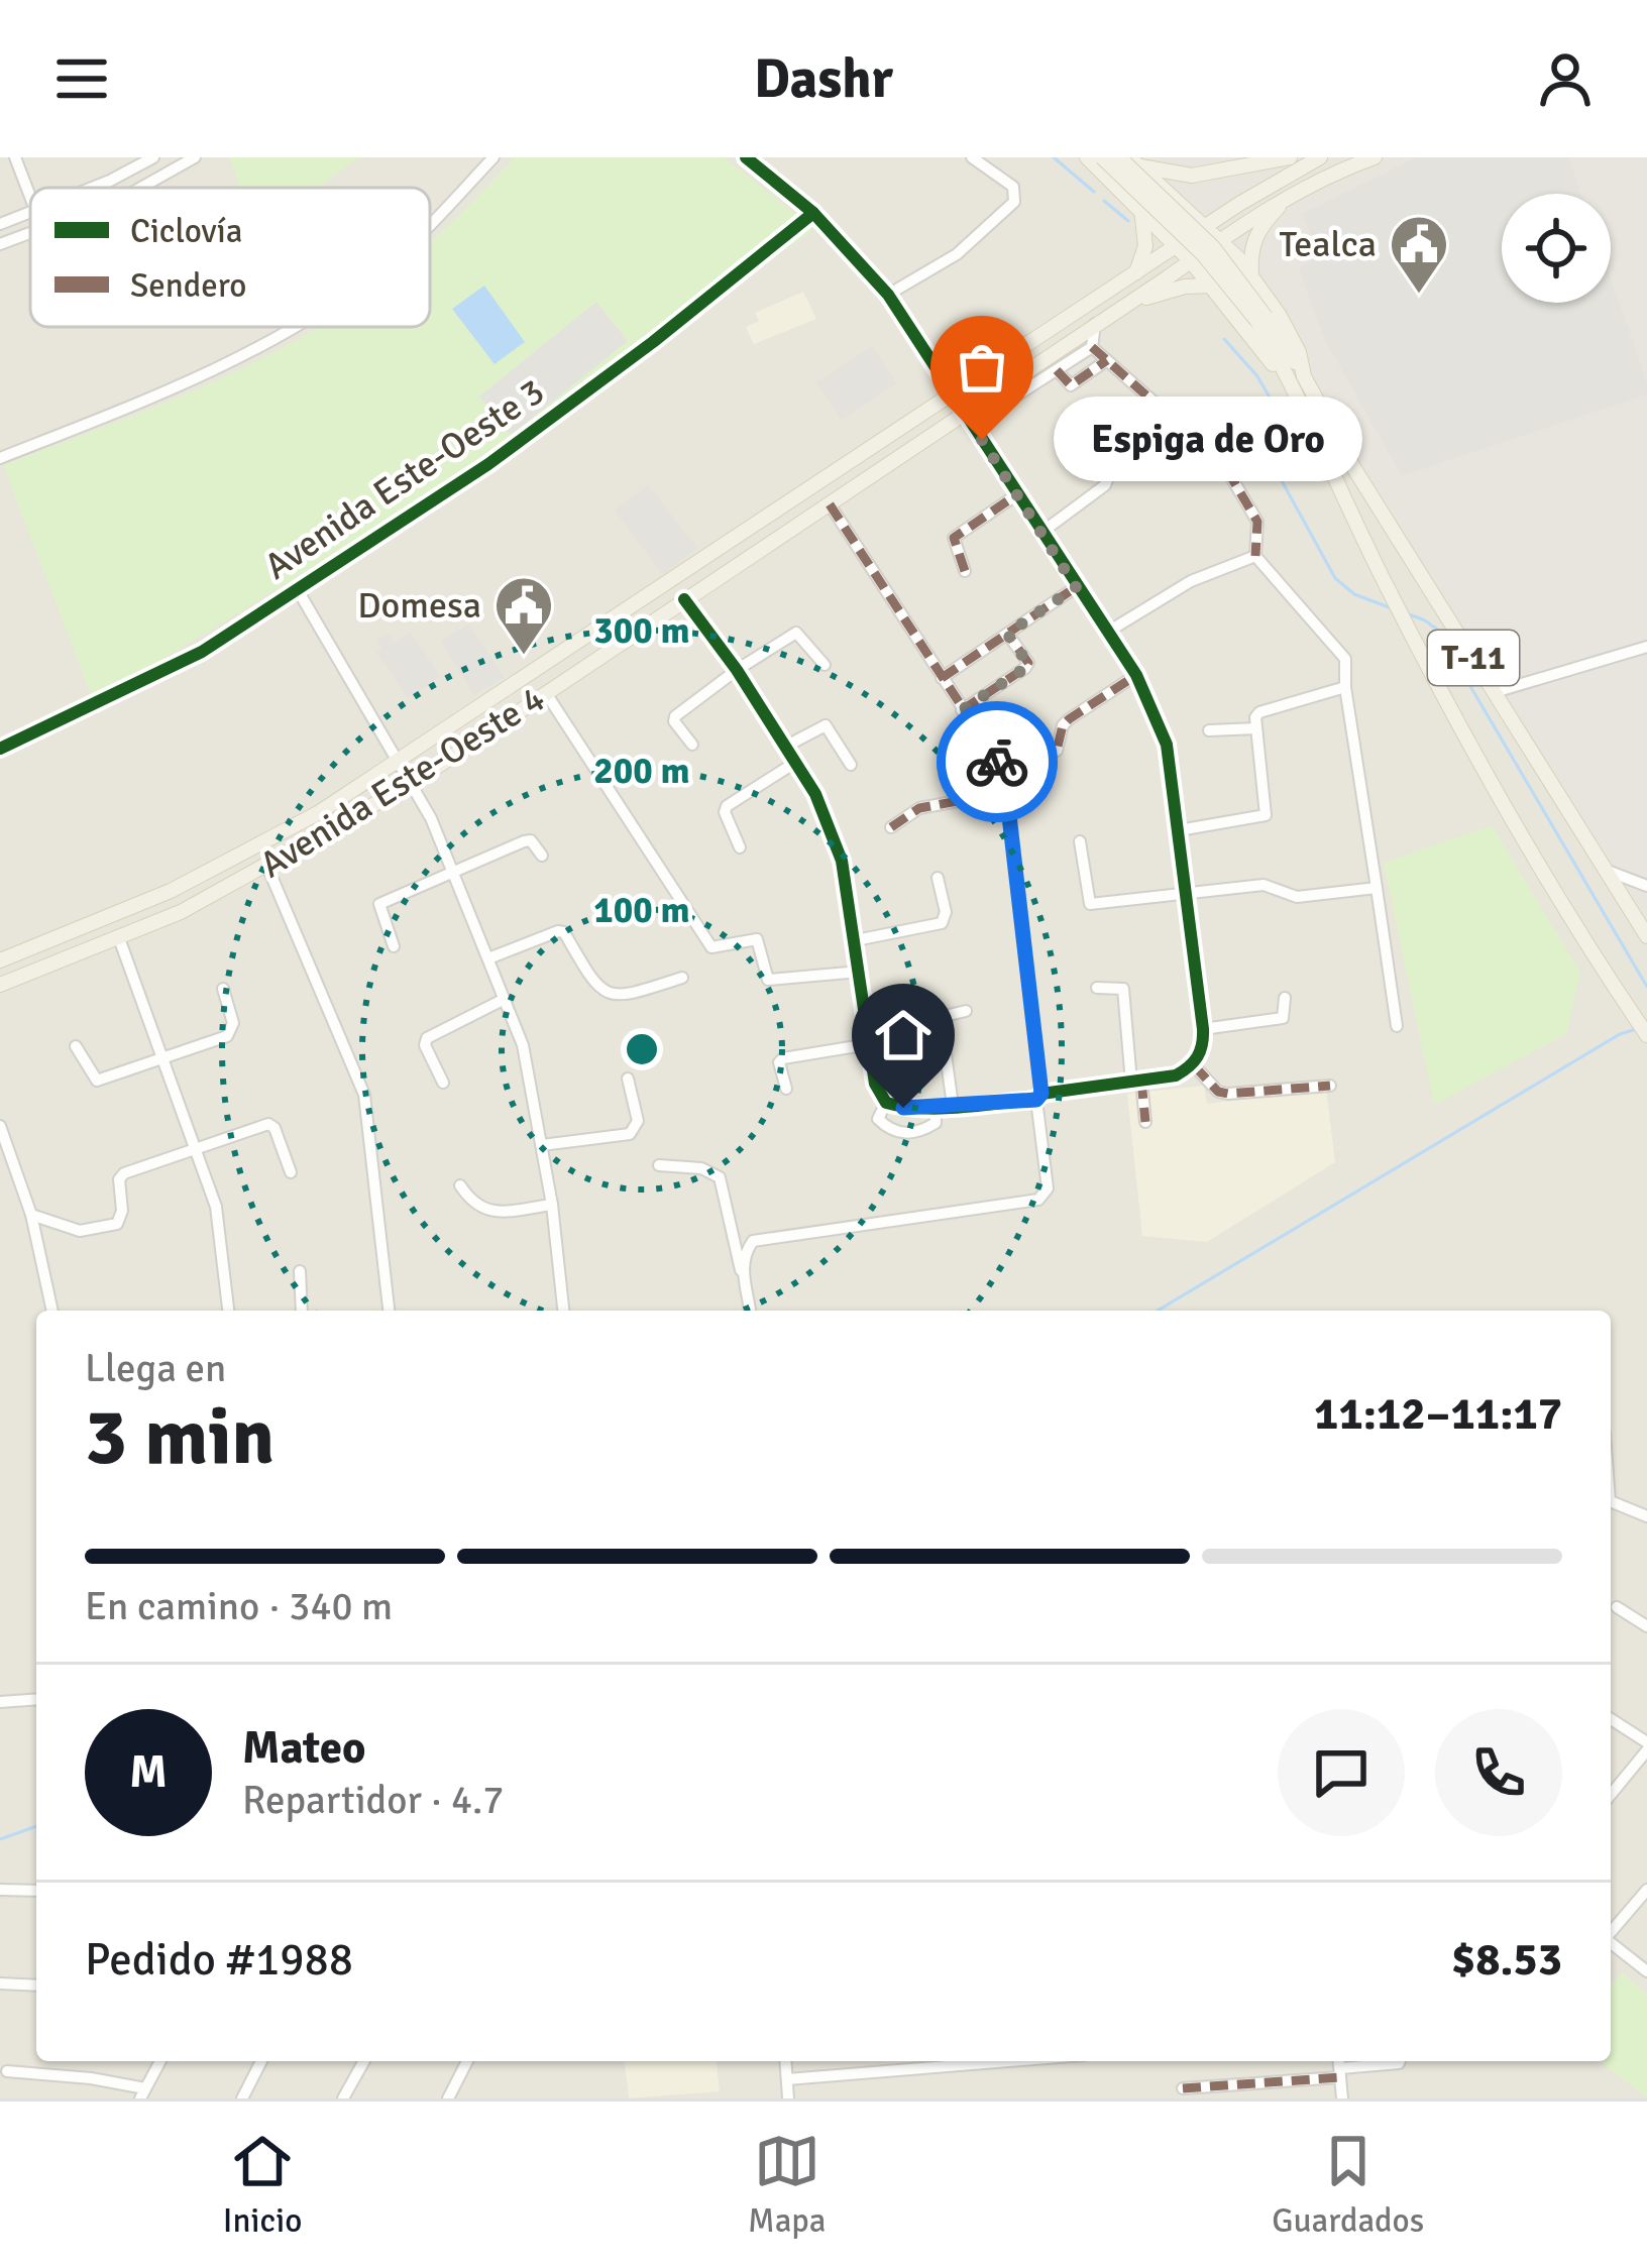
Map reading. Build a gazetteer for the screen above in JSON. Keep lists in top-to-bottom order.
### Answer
{
  "streets": {
    "main road": ["T-11", "Avenida Este-Oeste 4"],
    "street": ["Avenida Este-Oeste 3"]
  },
  "places": {
    "public building": ["Tealca", "Domesa"],
    "other": ["Espiga de Oro"]
  },
  "legend": ["Ciclovía", "Sendero"],
  "page": {
    "header": "Dashr",
    "bubble": "Espiga de Oro",
    "heading": ["3 min", "Llega en", "11:12–11:17"],
    "panel": [
      "Mateo",
      "Repartidor · 4.7",
      "Pedido #1988",
      "$8.53"
    ],
    "bar": "En camino · 340 m",
    "round": "M",
    "tabs": ["Inicio", "Mapa", "Guardados"]
  },
  "rings": ["300 m", "200 m", "100 m"]
}
